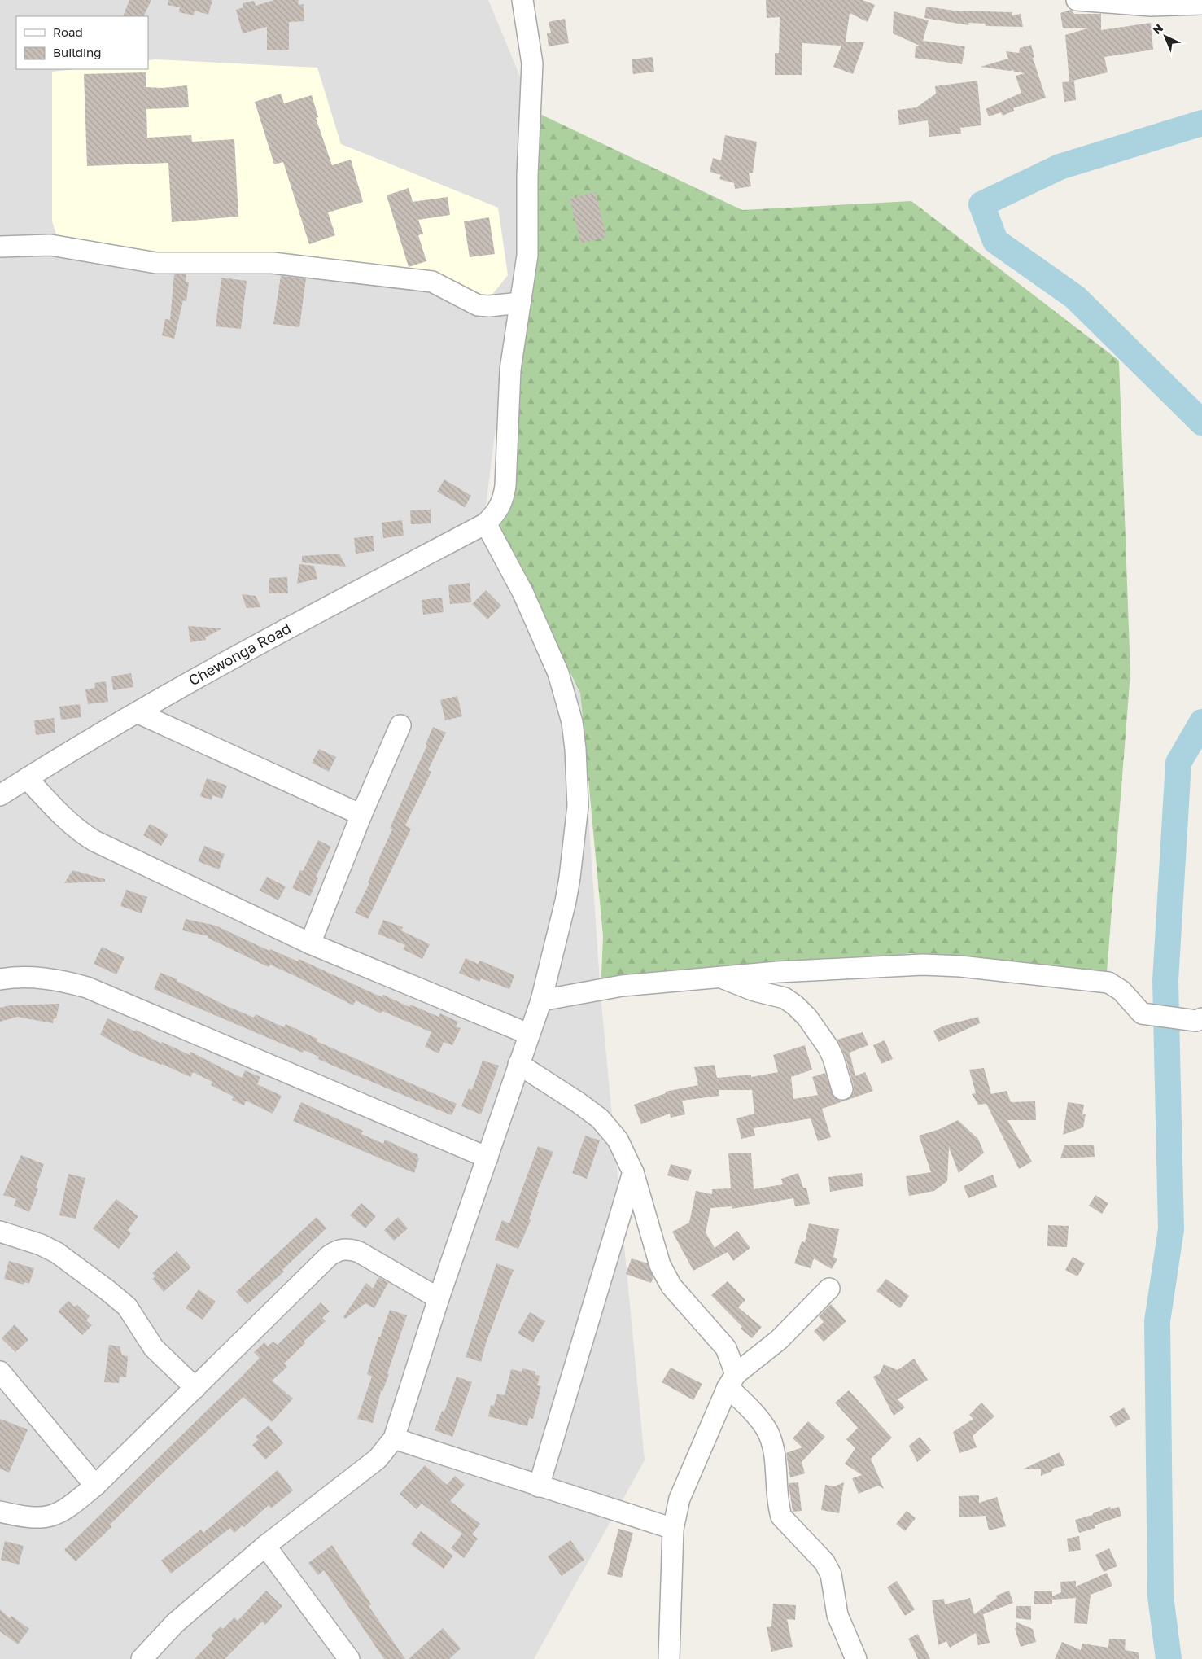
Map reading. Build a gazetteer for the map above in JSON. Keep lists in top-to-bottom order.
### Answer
{
  "streets": {
    "street": ["Chewonga Road"]
  },
  "legend": ["Road", "Building"],
  "north": "top left"
}
